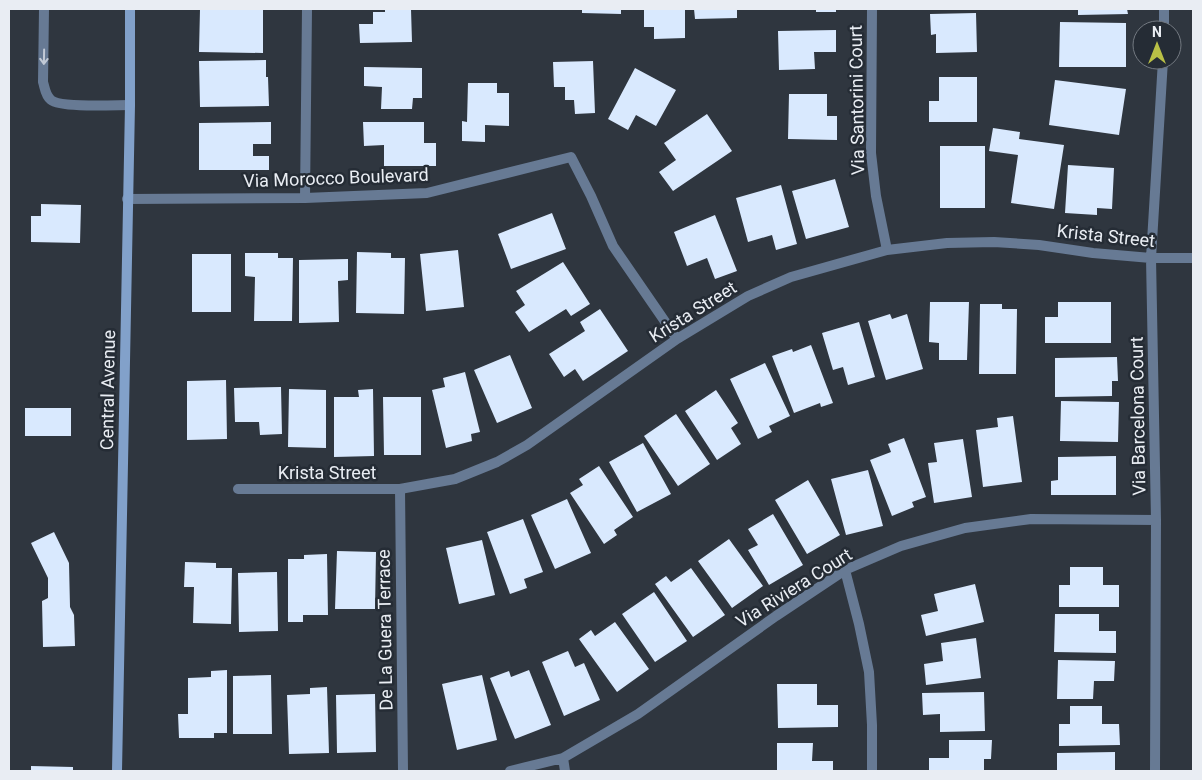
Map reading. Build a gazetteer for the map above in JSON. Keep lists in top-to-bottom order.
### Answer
{
  "streets": {
    "main road": ["Central Avenue"],
    "street": [
      "Via Santorini Court",
      "Via Morocco Boulevard",
      "Krista Street",
      "Via Barcelona Court",
      "Via Riviera Court",
      "De La Guera Terrace"
    ]
  },
  "crossings": [
    ["Via Santorini Court", "Krista Street"],
    ["Via Morocco Boulevard", "Krista Street"],
    ["Via Morocco Boulevard", "Central Avenue"],
    ["Krista Street", "Via Barcelona Court"],
    ["Krista Street", "De La Guera Terrace"],
    ["Via Barcelona Court", "Via Riviera Court"]
  ],
  "north": "top"
}
